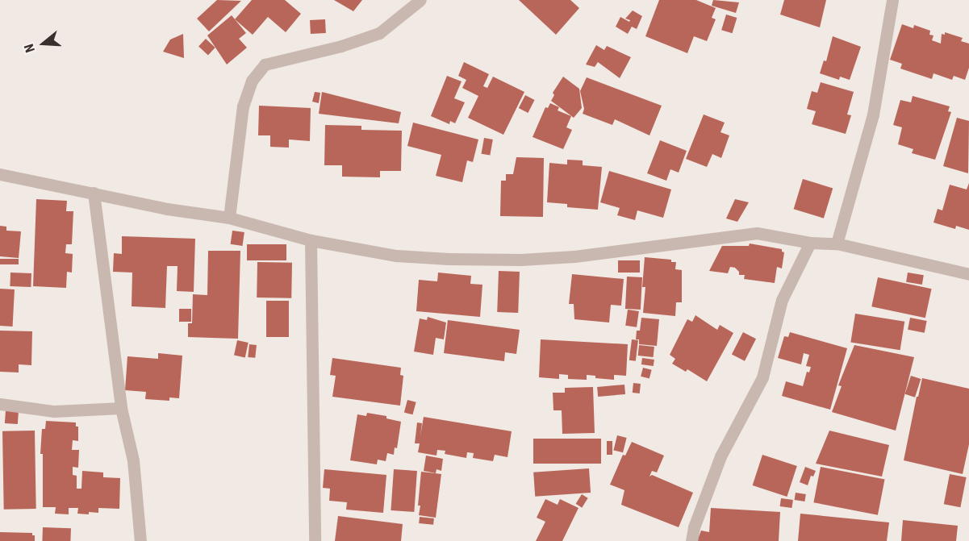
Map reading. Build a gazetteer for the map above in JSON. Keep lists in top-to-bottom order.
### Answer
{
  "north": "left"
}
